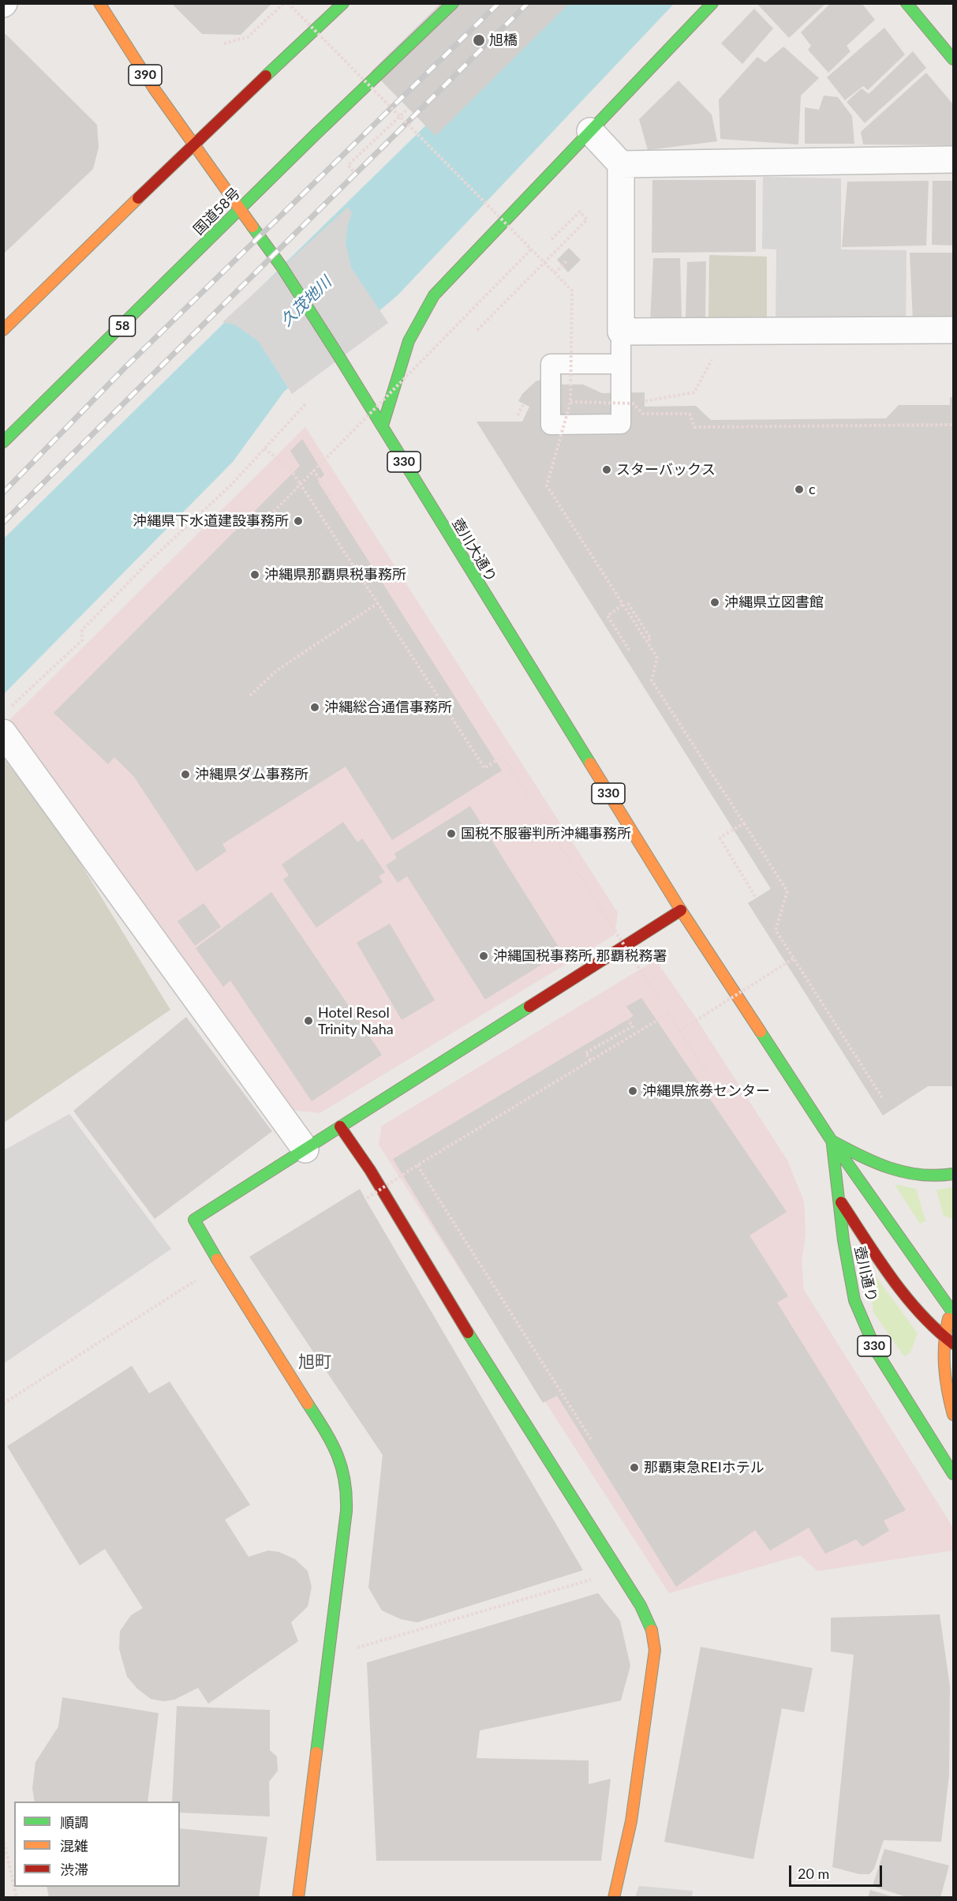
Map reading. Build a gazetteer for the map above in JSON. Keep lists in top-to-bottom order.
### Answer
{
  "streets": {
    "main road": [
      "390",
      "国道58号",
      "58",
      "330",
      "壺川大通り",
      "壺川通り"
    ]
  },
  "crossings": [
    ["390", "330"],
    ["国道58号", "330"],
    ["国道58号", "壺川大通り"],
    ["330", "壺川大通り"],
    ["壺川大通り", "壺川通り"]
  ],
  "districts": ["旭町"],
  "water": ["久茂地川"],
  "places": [
    "旭橋",
    "スターバックス",
    "c",
    "沖縄県下水道建設事務所",
    "沖縄県那覇県税事務所",
    "沖縄県立図書館",
    "沖縄総合通信事務所",
    "沖縄県ダム事務所",
    "国税不服審判所沖縄事務所",
    "沖縄国税事務所 那覇税務署",
    "Hotel Resol Trinity Naha",
    "沖縄県旅券センター",
    "那覇東急REIホテル"
  ],
  "legend": ["順調", "混雑", "渋滞"],
  "scale_bar": "20 m"
}
